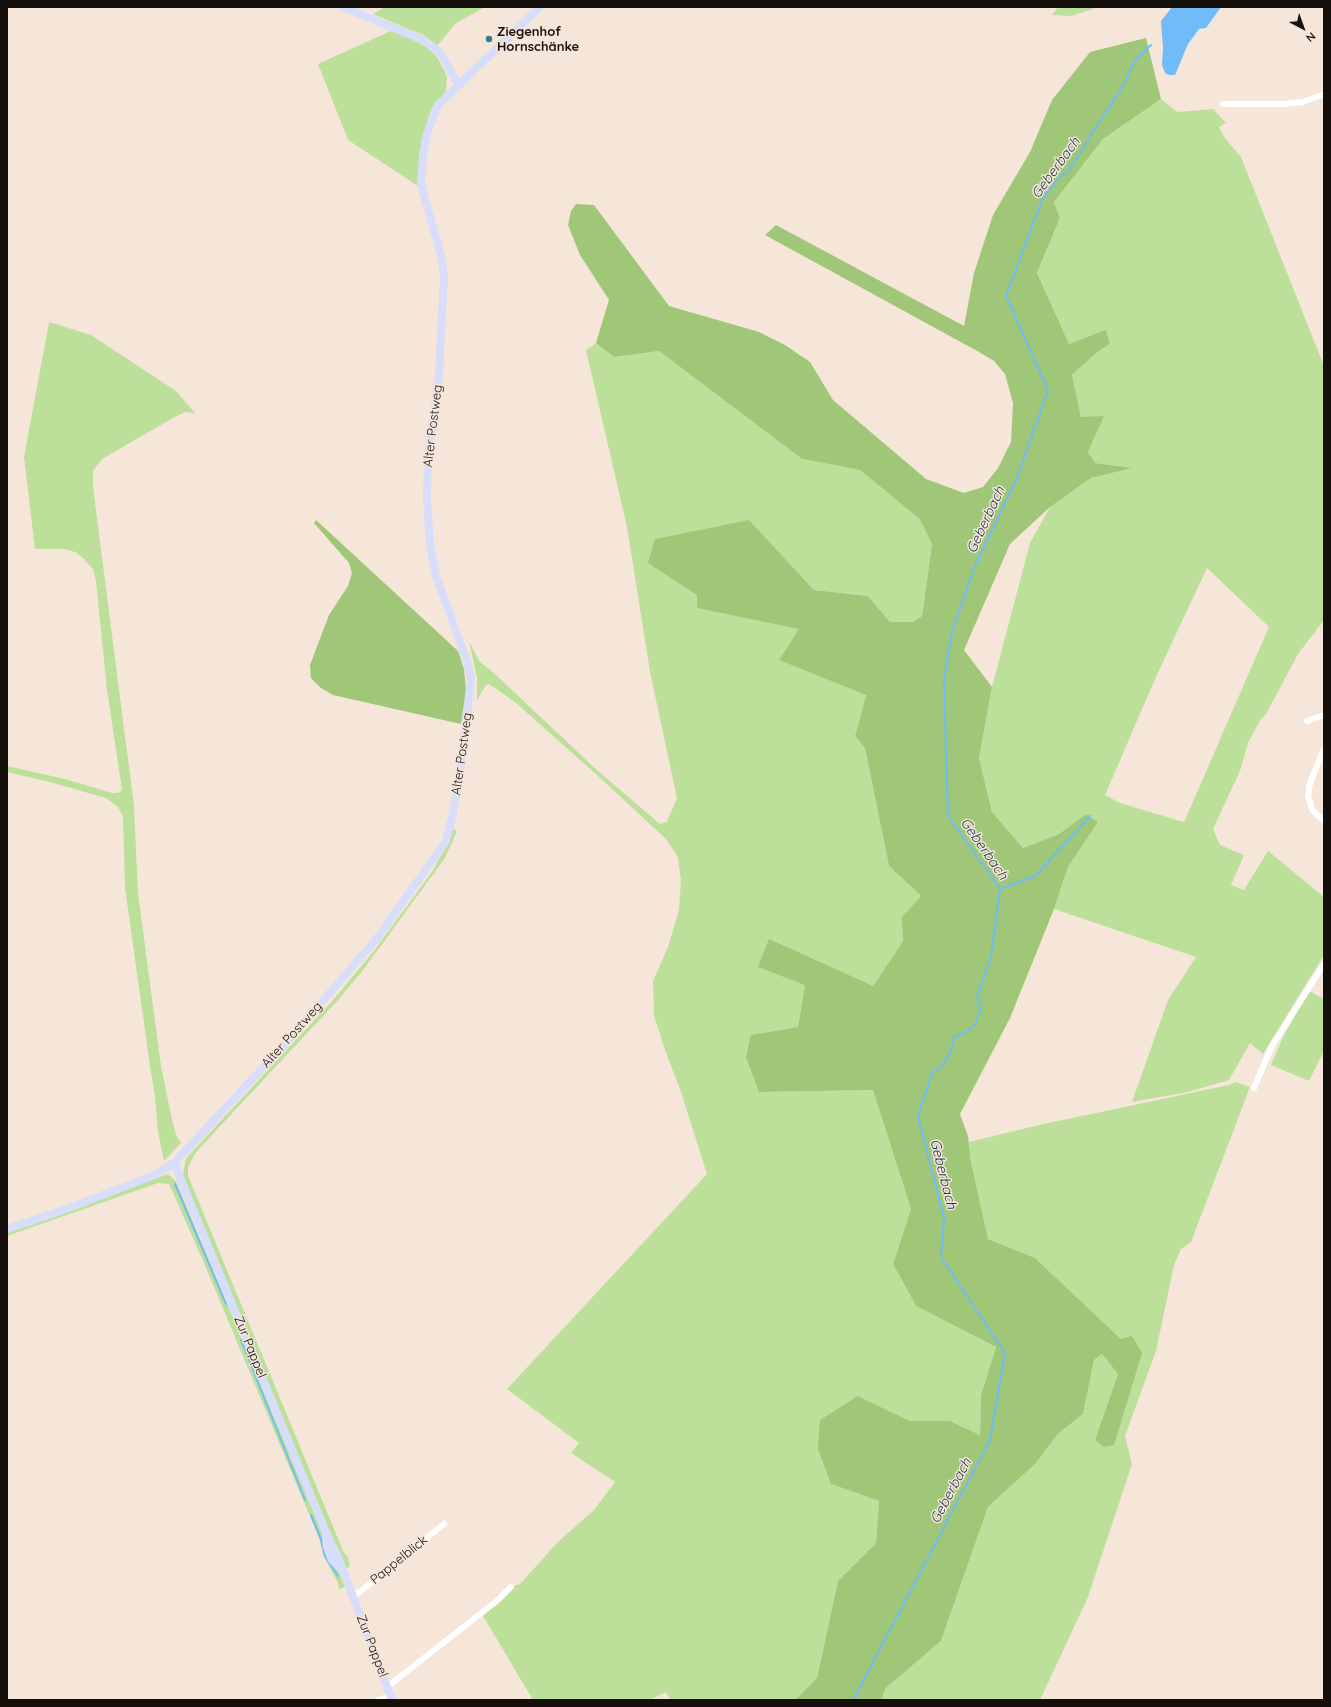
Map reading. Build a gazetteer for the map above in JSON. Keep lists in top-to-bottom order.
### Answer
{
  "streets": {
    "street": ["Alter Postweg", "Zur Pappel", "Pappelblick"]
  },
  "crossings": [
    ["Alter Postweg", "Zur Pappel"],
    ["Zur Pappel", "Pappelblick"]
  ],
  "water": ["Geberbach"],
  "places": ["Ziegenhof Hornschänke"],
  "north": "bottom right"
}
